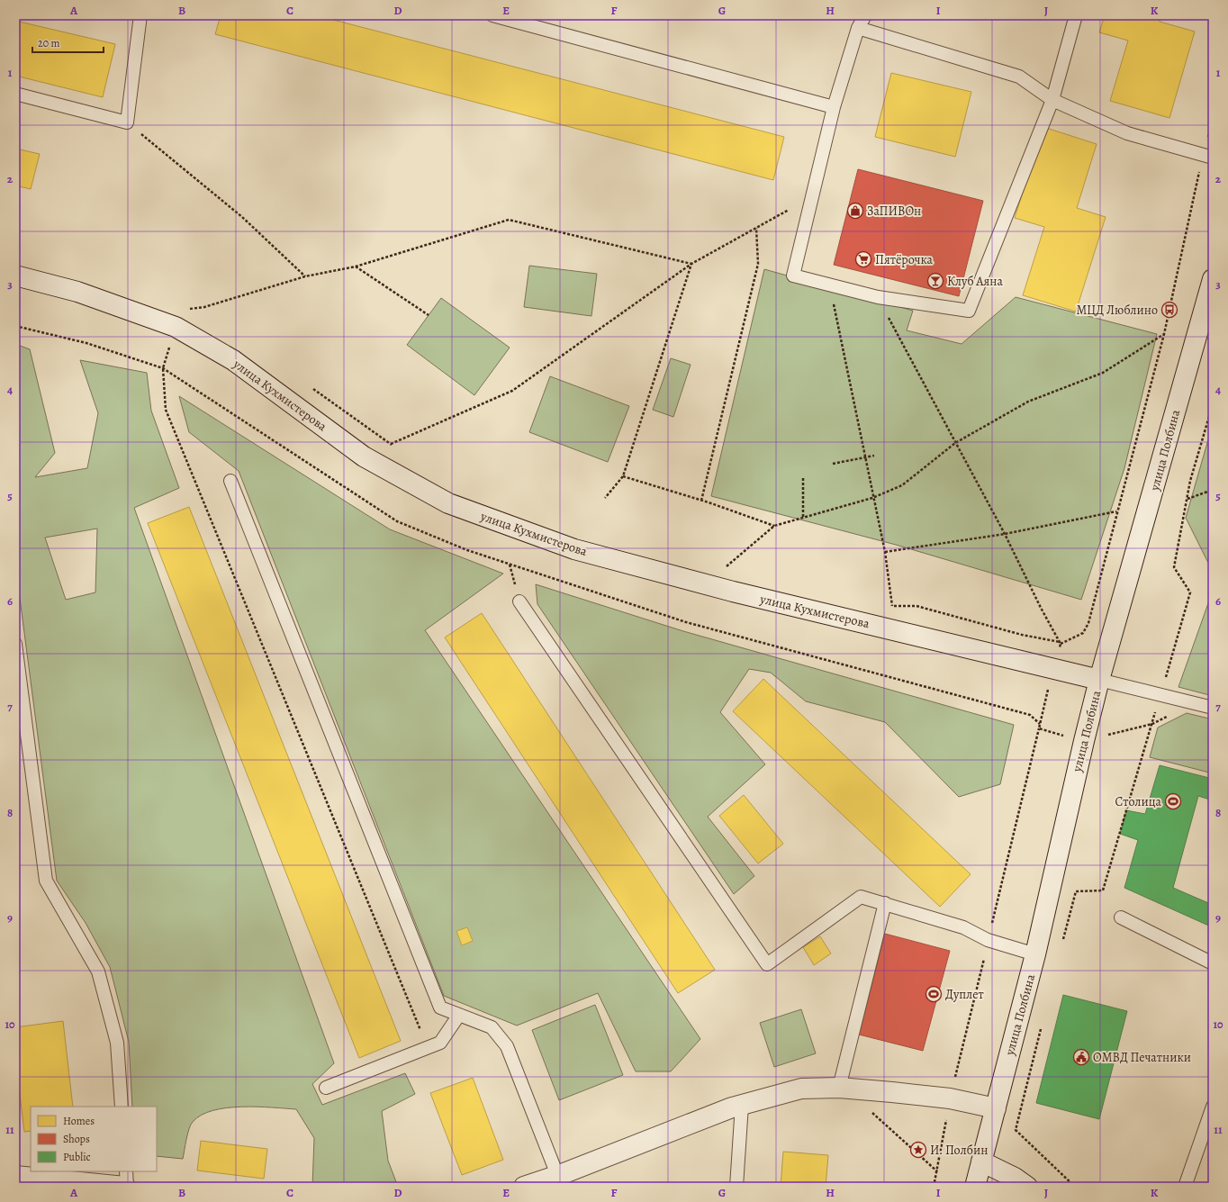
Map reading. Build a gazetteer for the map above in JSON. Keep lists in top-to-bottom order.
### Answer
{
  "streets": {
    "street": ["улица Кухмистерова", "улица Полбина"]
  },
  "crossings": [
    ["улица Кухмистерова", "улица Полбина"]
  ],
  "places": {
    "shop": ["ЗаПИВОн"],
    "supermarket": ["Пятёрочка"],
    "bar": ["Клуб Аяна"],
    "bus stop": ["МЦД Люблино"],
    "sports": ["Столица", "Дуплет"],
    "public building": ["ОМВД Печатники"],
    "place": ["И. Полбин"]
  },
  "legend": ["Homes", "Shops", "Public"],
  "scale_bar": "20 m",
  "grid": {
    "columns": [
      "A",
      "B",
      "C",
      "D",
      "E",
      "F",
      "G",
      "H",
      "I",
      "J",
      "K"
    ],
    "rows": [
      "1",
      "2",
      "3",
      "4",
      "5",
      "6",
      "7",
      "8",
      "9",
      "10",
      "11"
    ]
  }
}
